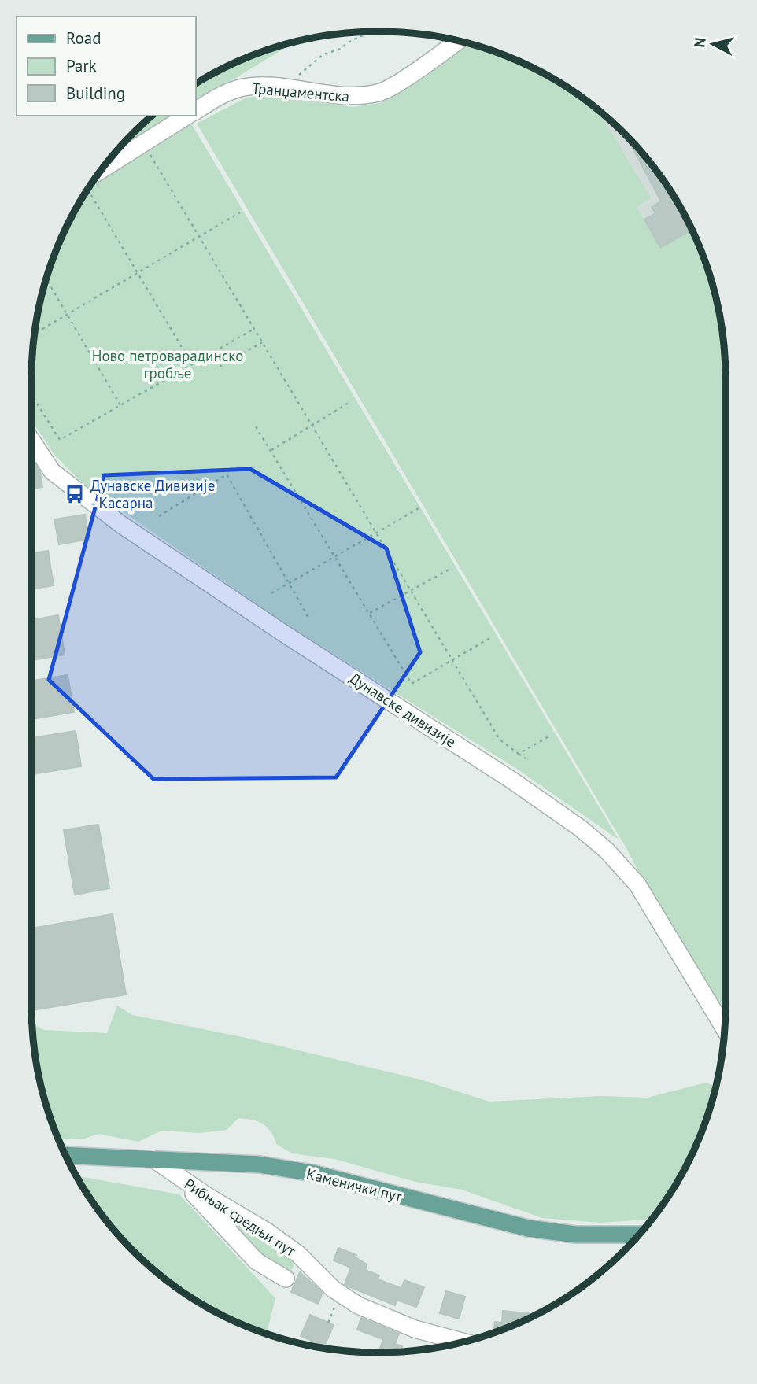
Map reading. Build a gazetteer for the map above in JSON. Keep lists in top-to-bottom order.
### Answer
{
  "streets": {
    "main road": ["Каменички пут"],
    "street": ["Транџаментска", "Дунавске дивизије", "Рибњак средњи пут"]
  },
  "crossings": [
    ["Каменички пут", "Рибњак средњи пут"]
  ],
  "parks": ["Ново петроварадинско гробље"],
  "places": {
    "bus stop": ["Дунавске Дивизије - Касарна"]
  },
  "legend": ["Road", "Park", "Building"],
  "north": "left"
}
